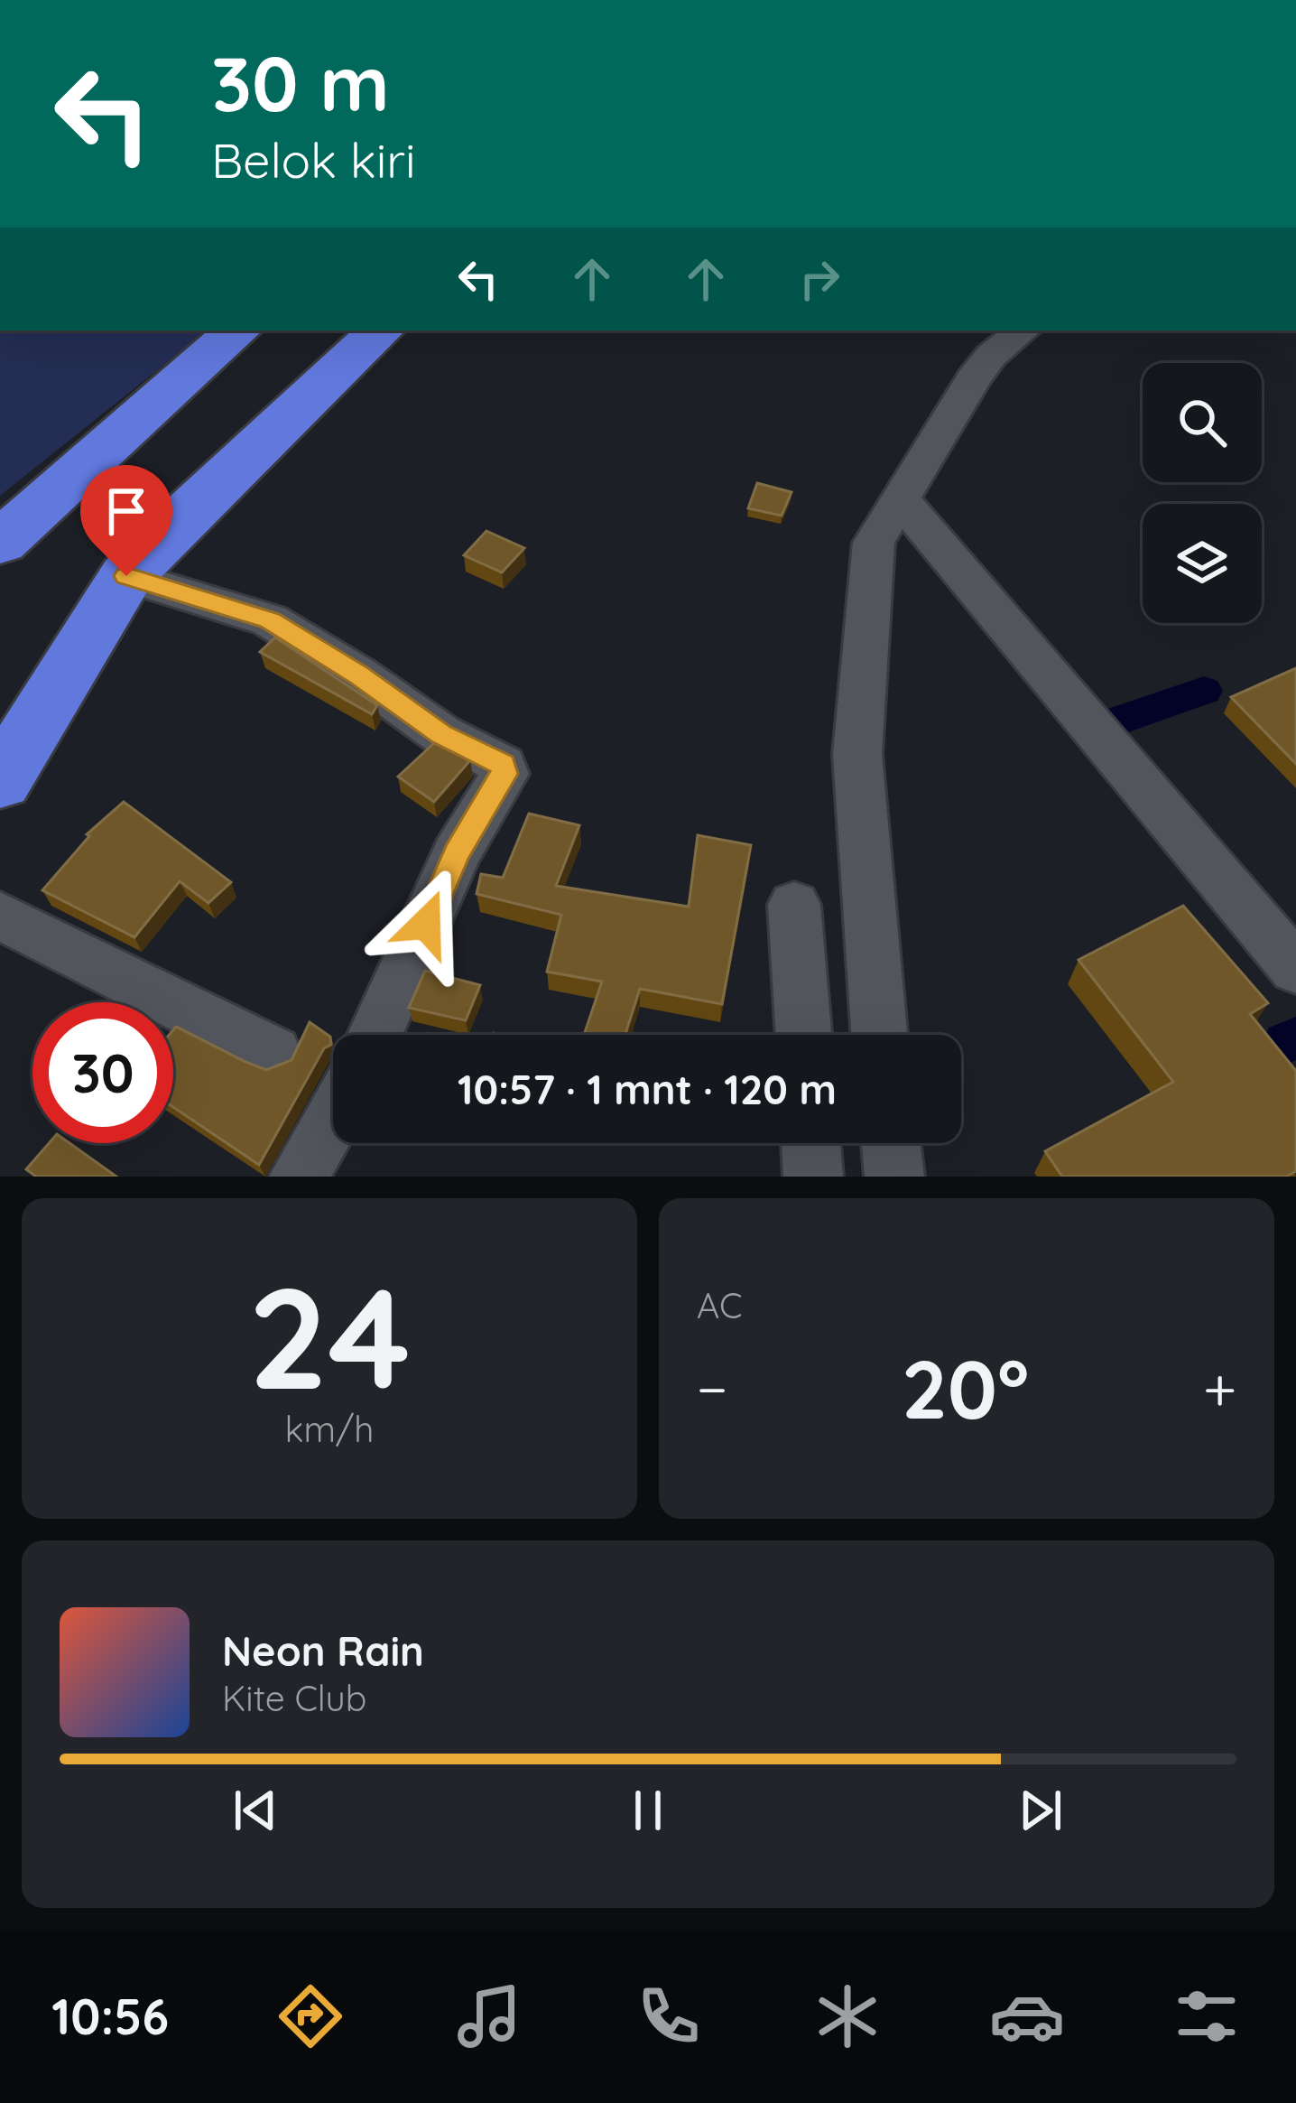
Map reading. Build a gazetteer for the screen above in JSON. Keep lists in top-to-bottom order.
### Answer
{
  "page": {
    "turn": ["30 m", "Belok kiri"],
    "limit": "30",
    "trip": "10:57 · 1 mnt · 120 m",
    "tile": [
      ["24", "km/h"],
      "AC"
    ],
    "heat": ["−", "20°", "+"],
    "song": ["Neon Rain", "Kite Club"],
    "tabs": "10:56"
  }
}
